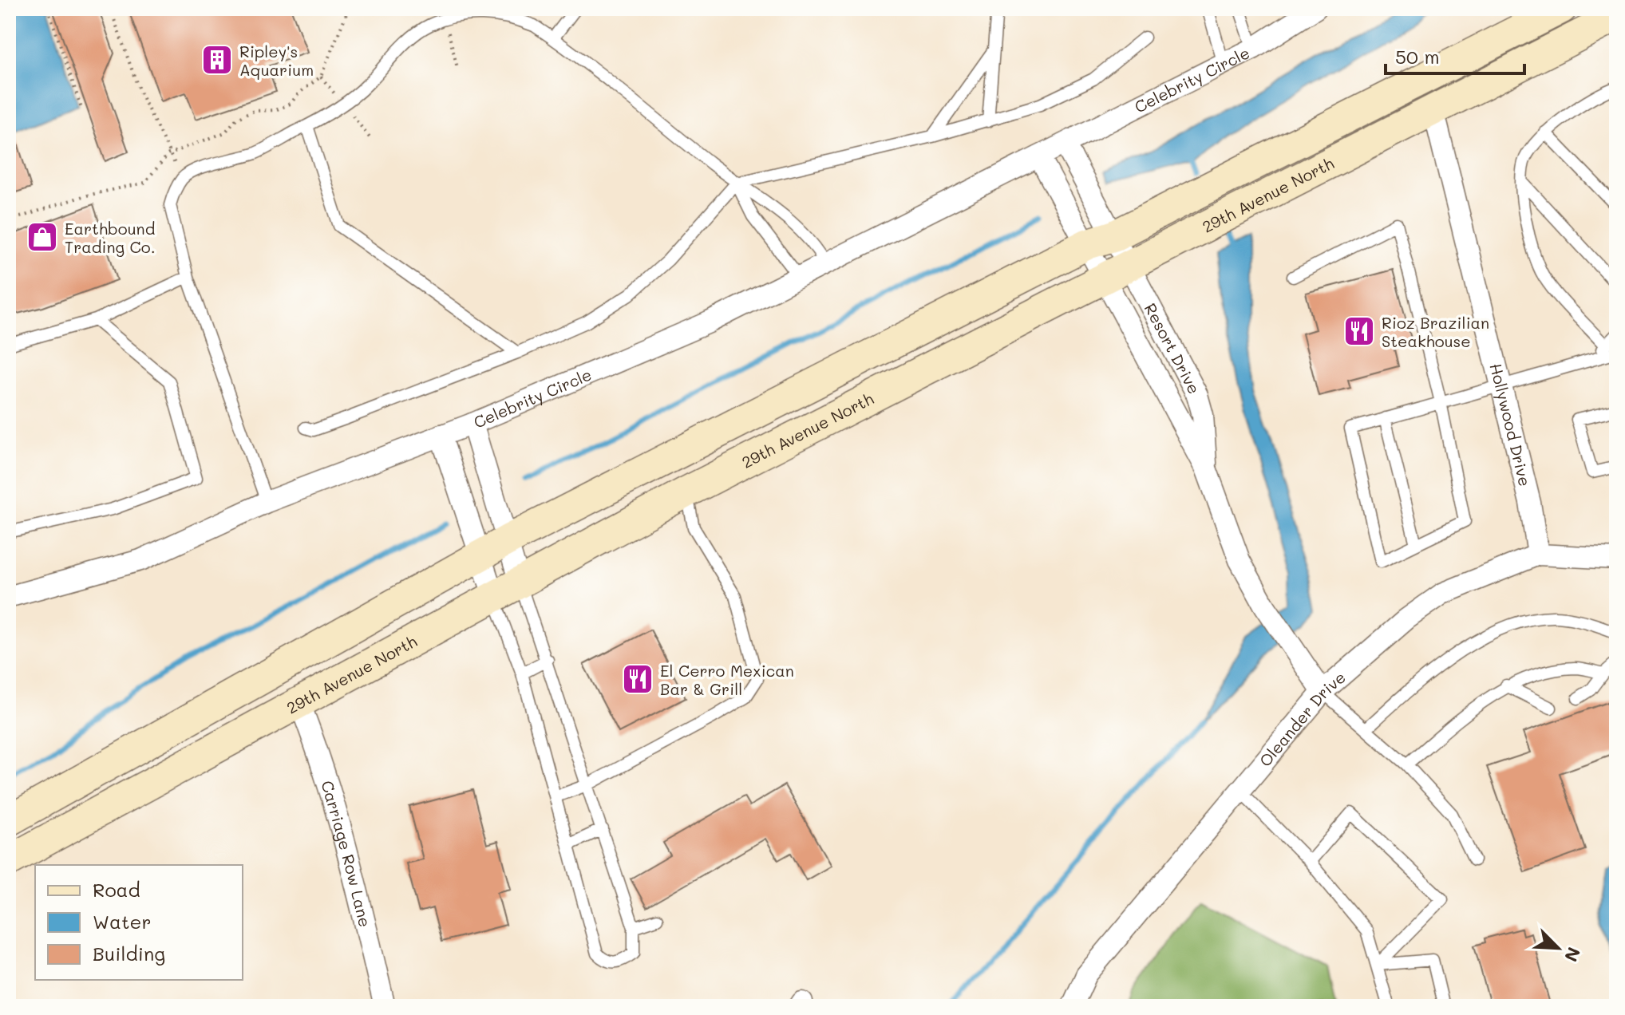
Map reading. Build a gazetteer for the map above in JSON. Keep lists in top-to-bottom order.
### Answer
{
  "streets": {
    "main road": ["29th Avenue North"],
    "street": [
      "Celebrity Circle",
      "Resort Drive",
      "Hollywood Drive",
      "Oleander Drive",
      "Carriage Row Lane"
    ]
  },
  "crossings": [
    ["29th Avenue North", "Resort Drive"],
    ["29th Avenue North", "Hollywood Drive"],
    ["29th Avenue North", "Carriage Row Lane"],
    ["Resort Drive", "Oleander Drive"],
    ["Hollywood Drive", "Oleander Drive"]
  ],
  "places": {
    "building": ["Ripley's Aquarium"],
    "shop": ["Earthbound Trading Co."],
    "restaurant": ["Rioz Brazilian Steakhouse", "El Cerro Mexican Bar & Grill"]
  },
  "legend": ["Road", "Water", "Building"],
  "scale_bar": "50 m",
  "north": "bottom right"
}
